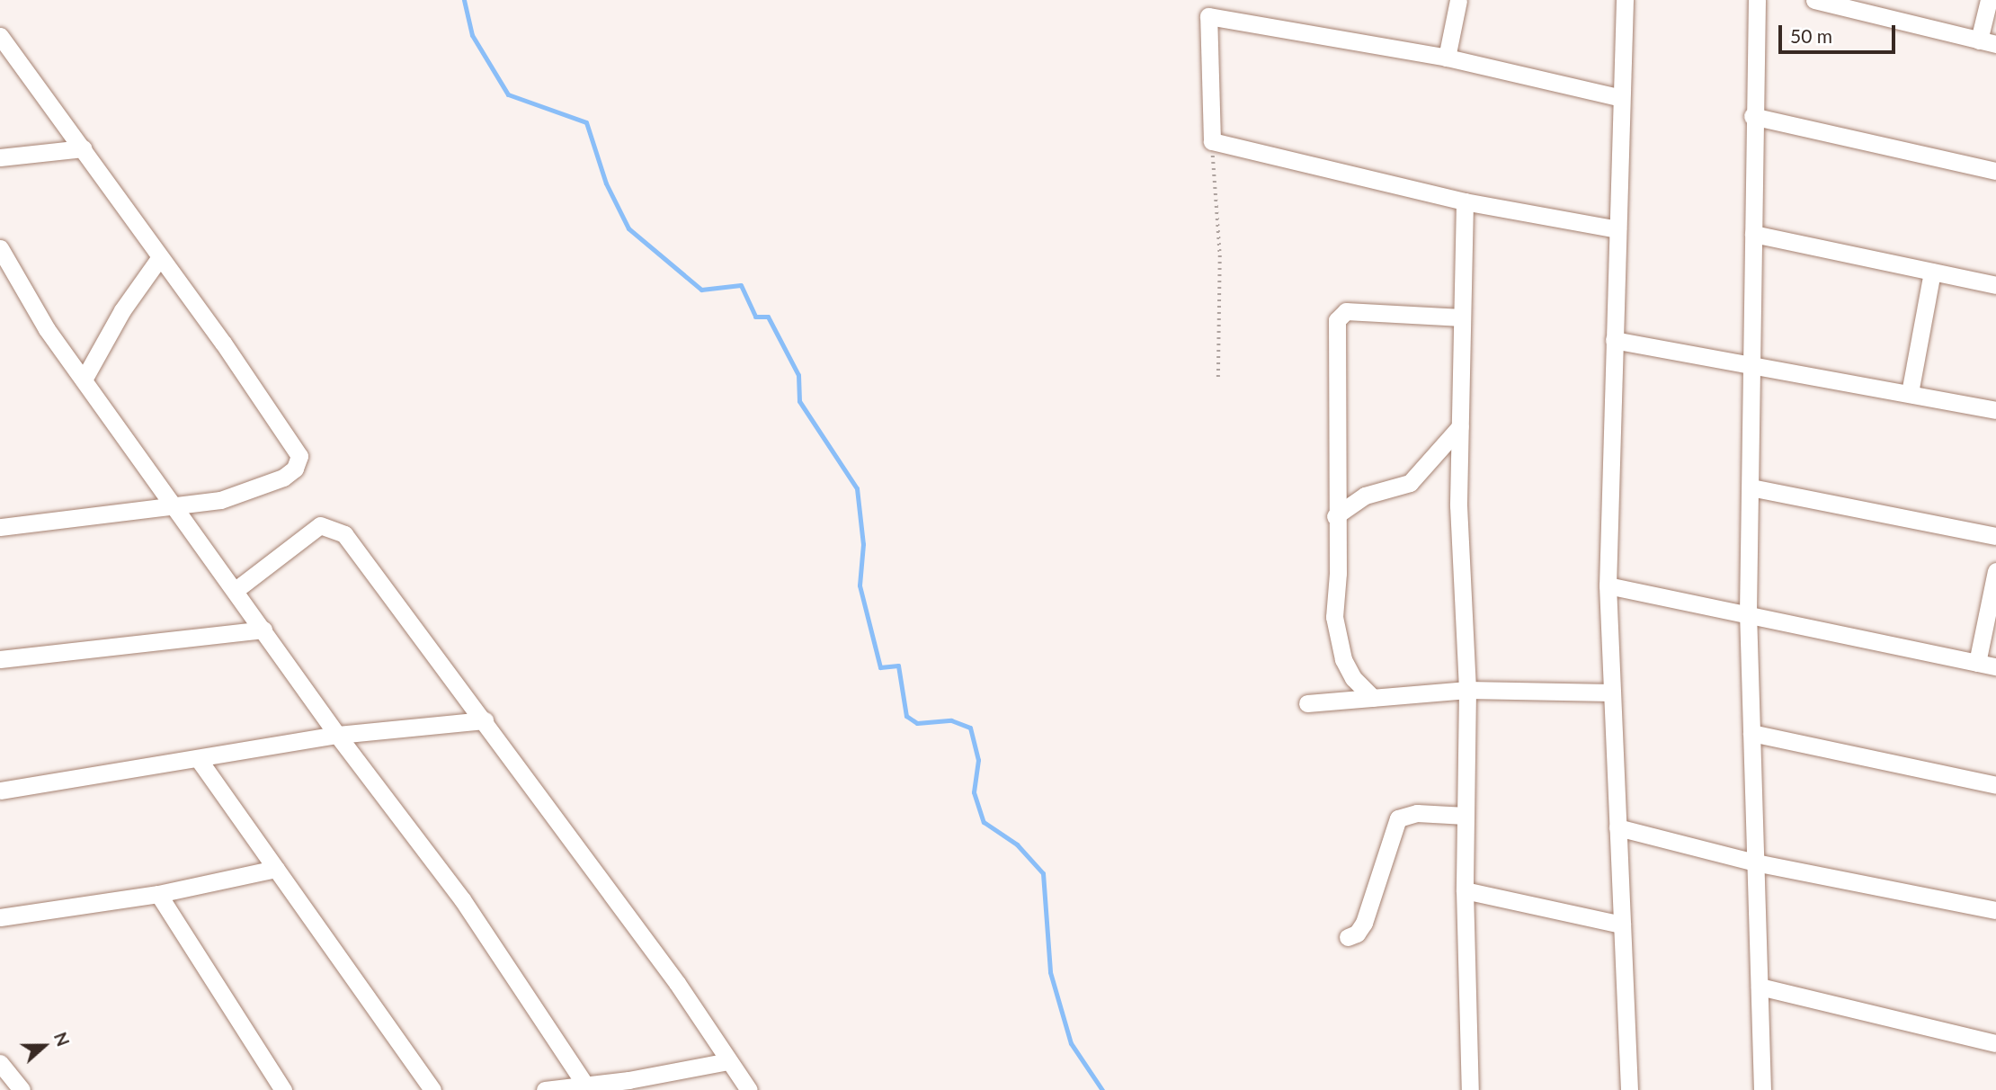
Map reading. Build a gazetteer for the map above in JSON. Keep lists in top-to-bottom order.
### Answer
{
  "scale_bar": "50 m",
  "north": "right"
}
